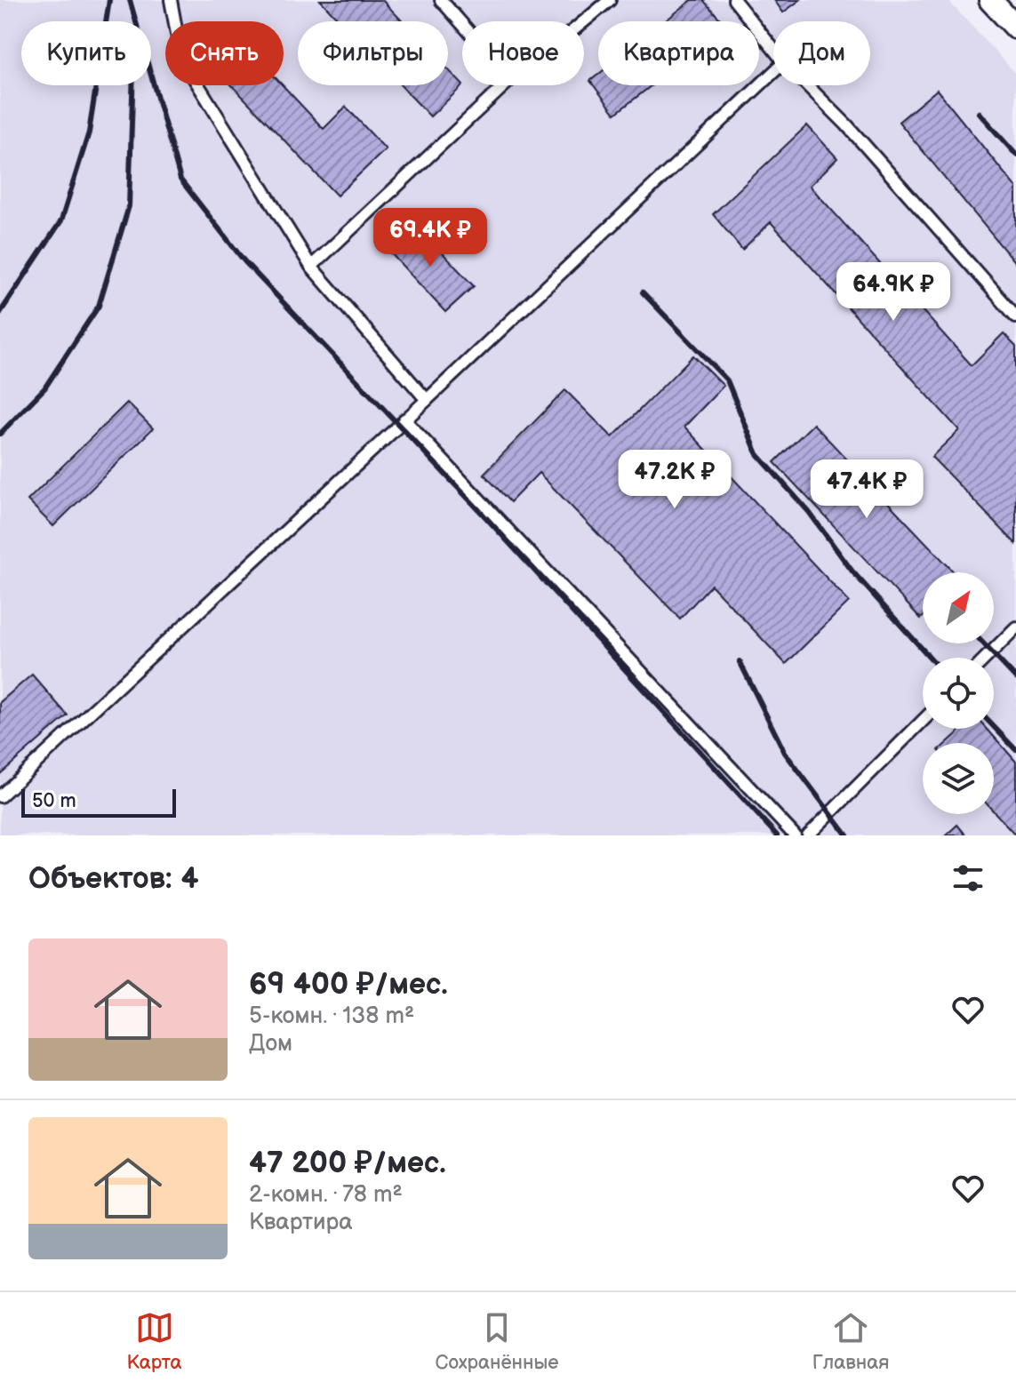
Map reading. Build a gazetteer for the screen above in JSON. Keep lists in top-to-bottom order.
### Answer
{
  "scale_bar": "50 m",
  "north": "top right",
  "page": {
    "chip": [
      "Купить",
      "Снять",
      "Фильтры",
      "Новое",
      "Квартира",
      "Дом"
    ],
    "price": [
      "69.4K ₽",
      "64.9K ₽",
      "47.2K ₽",
      "47.4K ₽"
    ],
    "scale": "50 m",
    "heading": "Объектов: 4",
    "list": [
      {
        "name": "69 400 ₽/мес.",
        "note": "5-комн. · 138 m² · Дом"
      },
      {
        "name": "47 200 ₽/мес.",
        "note": "2-комн. · 78 m² · Квартира"
      }
    ],
    "tabs": ["Карта", "Сохранённые", "Главная"]
  }
}
